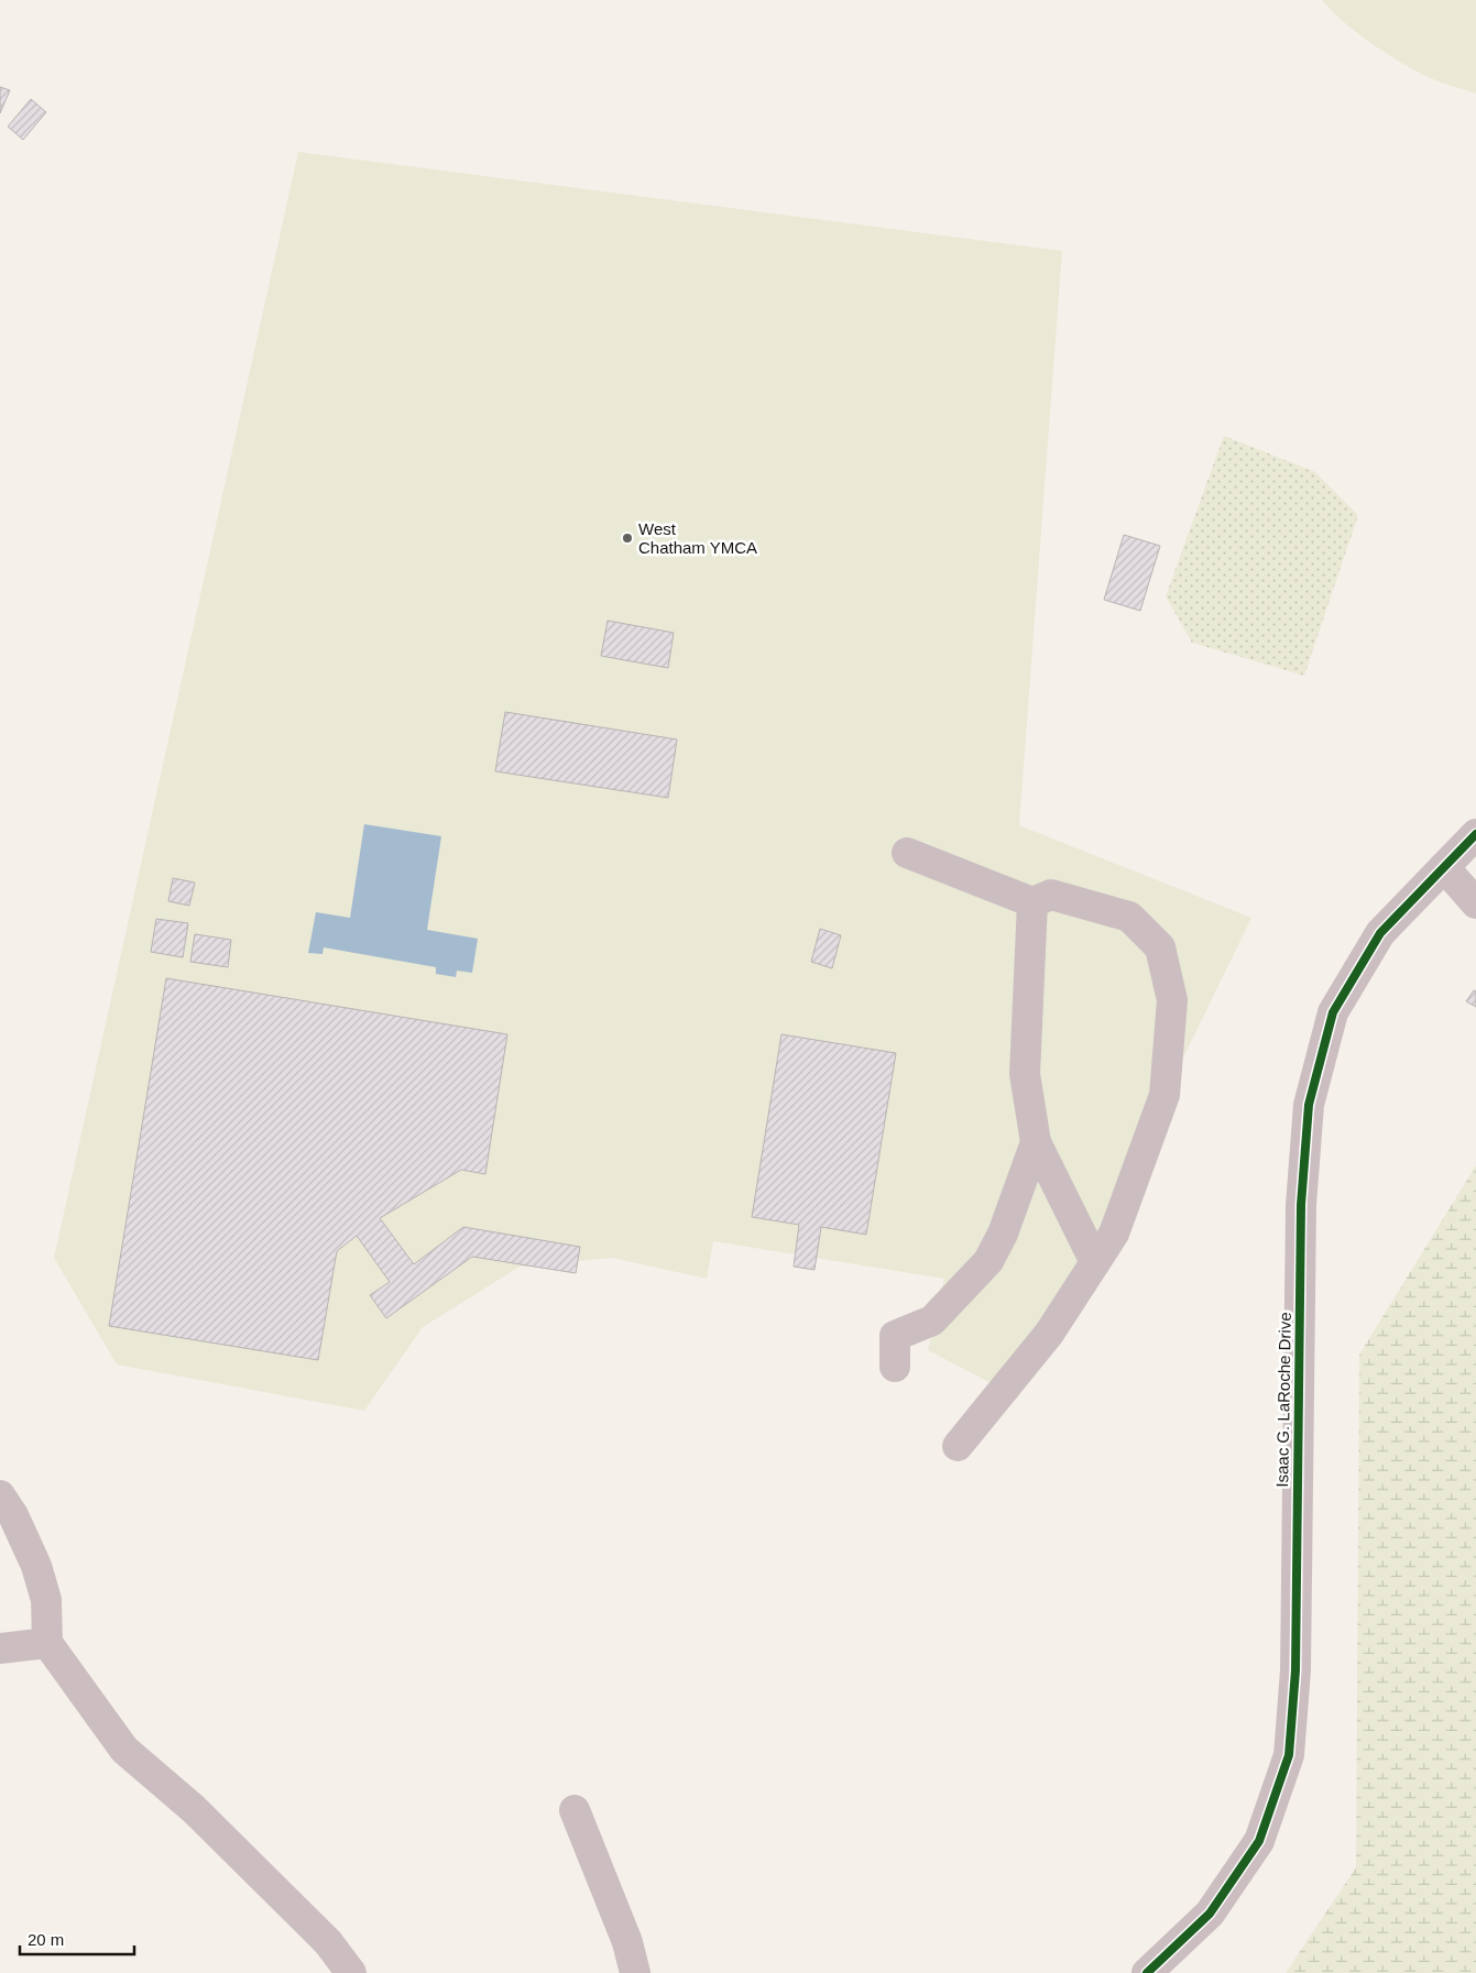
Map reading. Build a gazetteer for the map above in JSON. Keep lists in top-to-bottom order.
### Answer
{
  "streets": {
    "street": ["Isaac G. LaRoche Drive"]
  },
  "places": ["West Chatham YMCA"],
  "scale_bar": "20 m"
}
